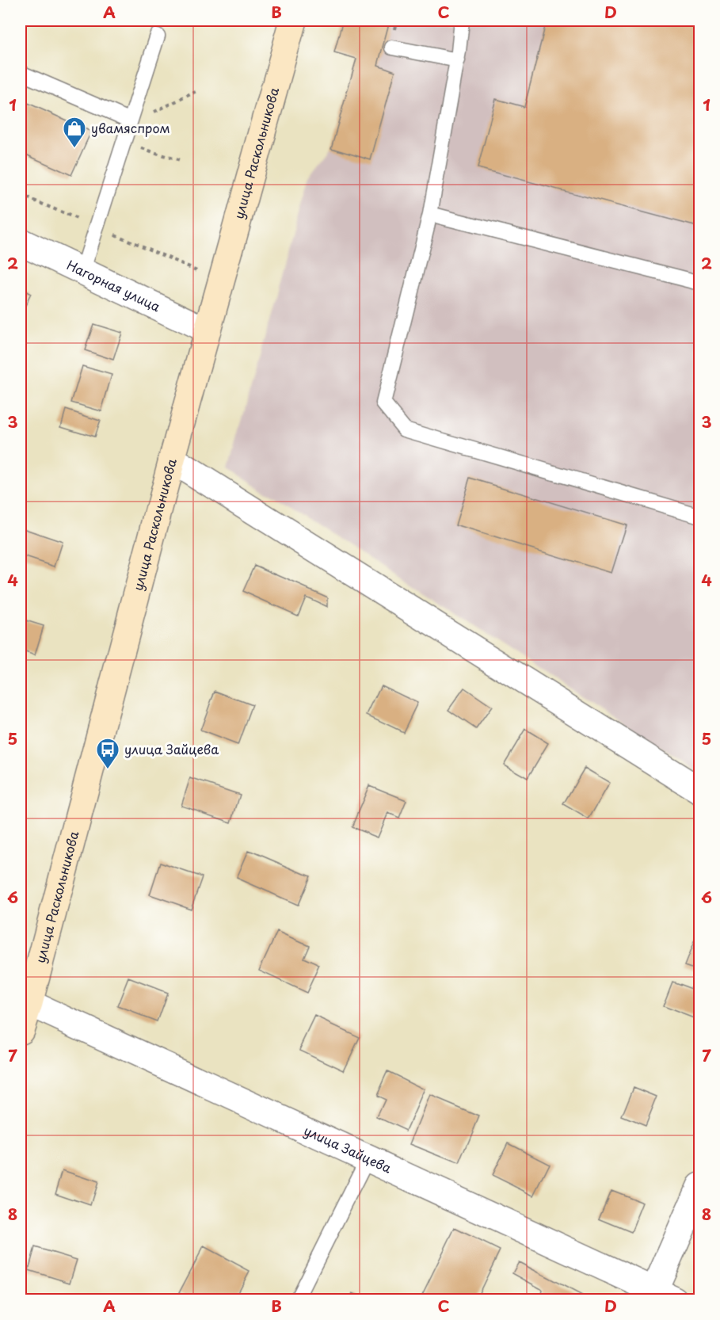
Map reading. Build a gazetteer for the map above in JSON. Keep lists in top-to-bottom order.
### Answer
{
  "streets": {
    "main road": ["улица Раскольникова"],
    "street": ["Нагорная улица", "улица Зайцева"]
  },
  "crossings": [
    ["улица Раскольникова", "Нагорная улица"],
    ["улица Раскольникова", "улица Зайцева"]
  ],
  "places": {
    "shop": ["увамяспром"],
    "bus stop": ["улица Зайцева"]
  },
  "grid": {
    "columns": [
      "A",
      "B",
      "C",
      "D"
    ],
    "rows": [
      "1",
      "2",
      "3",
      "4",
      "5",
      "6",
      "7",
      "8"
    ]
  }
}
